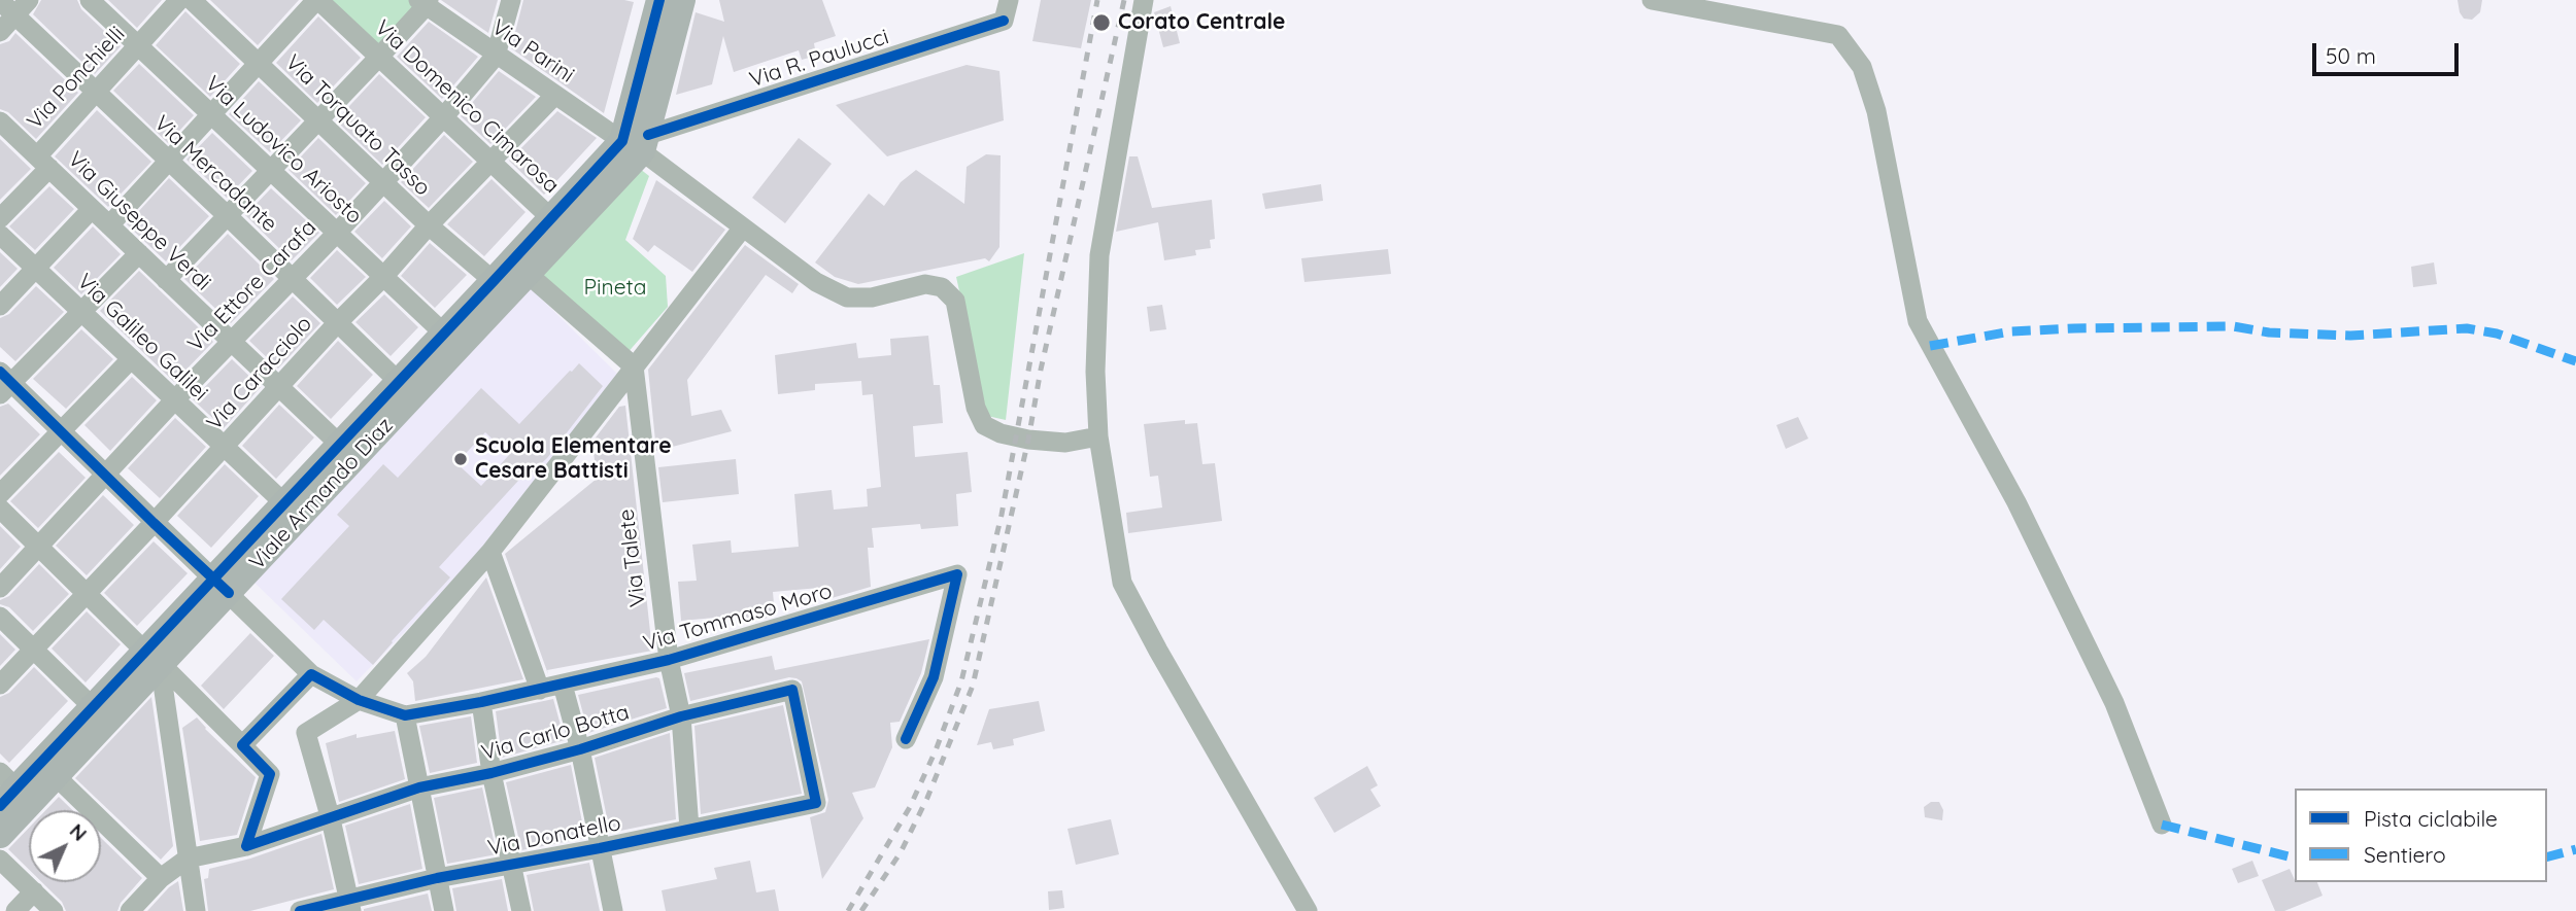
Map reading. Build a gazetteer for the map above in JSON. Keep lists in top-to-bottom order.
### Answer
{
  "streets": {
    "main road": ["Viale Armando Diaz"],
    "street": [
      "Via Parini",
      "Via R. Paulucci",
      "Via Ponchielli",
      "Via Domenico Cimarosa",
      "Via Torquato Tasso",
      "Via Ludovico Ariosto",
      "Via Mercadante",
      "Via Giuseppe Verdi",
      "Via Ettore Carafa",
      "Via Galileo Galilei",
      "Via Caracciolo",
      "Via Talete",
      "Via Tommaso Moro",
      "Via Carlo Botta",
      "Via Donatello"
    ]
  },
  "crossings": [
    ["Via Parini", "Via R. Paulucci"],
    ["Via Parini", "Via Ettore Carafa"],
    ["Via Parini", "Via Caracciolo"],
    ["Via Parini", "Viale Armando Diaz"],
    ["Via R. Paulucci", "Viale Armando Diaz"],
    ["Via Ponchielli", "Via Ludovico Ariosto"],
    ["Via Ponchielli", "Via Mercadante"],
    ["Via Ponchielli", "Via Giuseppe Verdi"],
    ["Via Domenico Cimarosa", "Via Ettore Carafa"],
    ["Via Domenico Cimarosa", "Via Caracciolo"],
    ["Via Torquato Tasso", "Via Ettore Carafa"],
    ["Via Torquato Tasso", "Via Caracciolo"],
    ["Via Ludovico Ariosto", "Via Ettore Carafa"],
    ["Via Ludovico Ariosto", "Via Caracciolo"],
    ["Via Mercadante", "Via Ettore Carafa"],
    ["Via Mercadante", "Via Caracciolo"],
    ["Via Giuseppe Verdi", "Via Ettore Carafa"],
    ["Via Giuseppe Verdi", "Via Caracciolo"],
    ["Via Ettore Carafa", "Via Galileo Galilei"],
    ["Via Ettore Carafa", "Via Tommaso Moro"],
    ["Via Galileo Galilei", "Via Caracciolo"],
    ["Via Caracciolo", "Via Tommaso Moro"],
    ["Viale Armando Diaz", "Via Tommaso Moro"],
    ["Via Talete", "Via Tommaso Moro"],
    ["Via Talete", "Via Carlo Botta"],
    ["Via Talete", "Via Donatello"],
    ["Via Carlo Botta", "Via Donatello"]
  ],
  "parks": ["Pineta"],
  "places": ["Corato Centrale", "Scuola Elementare Cesare Battisti"],
  "legend": ["Pista ciclabile", "Sentiero"],
  "scale_bar": "50 m",
  "north": "top right"
}
